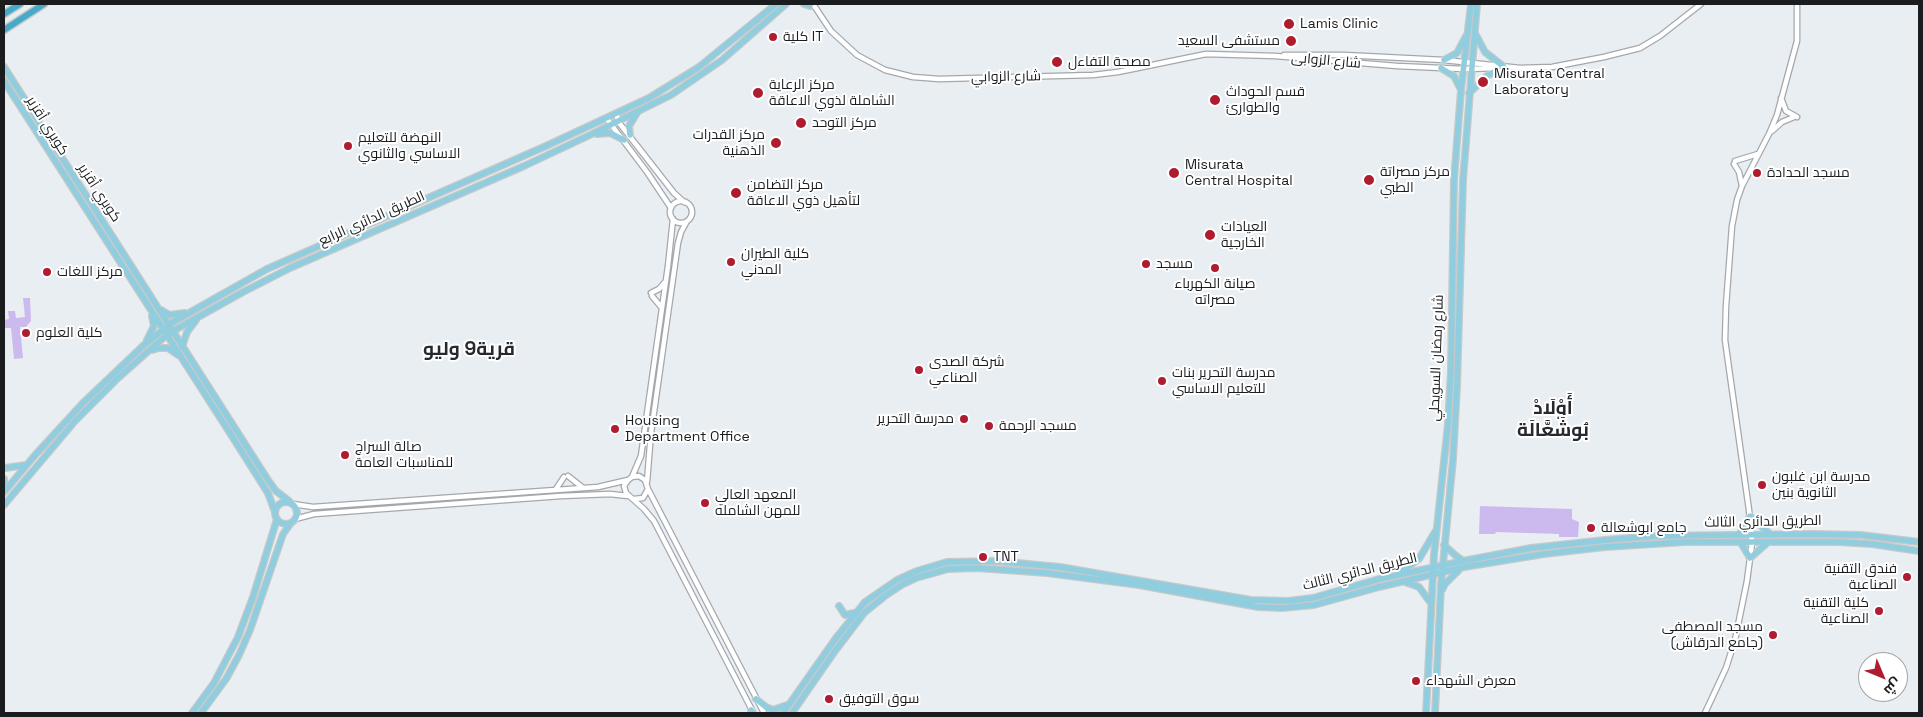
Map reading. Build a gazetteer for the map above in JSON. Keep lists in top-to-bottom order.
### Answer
{
  "streets": {
    "main road": [
      "كويري أقزير",
      "كوبري أقزير",
      "الطريق الدائري الرابع",
      "شارع رمضان السويحلي",
      "الطريق الدائري الثالث"
    ],
    "street": ["شارع الزوابى", "شارع الزوابي"]
  },
  "crossings": [
    ["شارع الزوابى", "شارع الزوابي"],
    ["شارع الزوابى", "شارع رمضان السويحلي"],
    ["كويري أقزير", "كوبري أقزير"],
    ["كويري أقزير", "الطريق الدائري الرابع"],
    ["كوبري أقزير", "الطريق الدائري الرابع"],
    ["شارع رمضان السويحلي", "الطريق الدائري الثالث"]
  ],
  "districts": ["قرية9 وليو", "أَوْلَادْ بُوشَعَّالَة"],
  "places": [
    "Lamis Clinic",
    "كلية IT",
    "مستشفى السعيد",
    "مصحة التفاءل",
    "Misurata Central Laboratory",
    "مركز الرعاية الشاملة لذوي الاعاقة",
    "قسم الحوداث والطوارئ",
    "مركز التوحد",
    "مركز القدرات الذهنية",
    "النهضة للتعليم الاساسي والثانوي",
    "Misurata Central Hospital",
    "مسجد الحدادة",
    "مركز مصراتة الطبي",
    "مركز التضامن لتأهيل ذوي الاعاقة",
    "العيادات الخارجية",
    "كلية الطيران المدني",
    "مسجد",
    "صيانة الكهرباء مصراته",
    "مركز اللغات",
    "كلية العلوم",
    "شركة الصدى الصناعي",
    "مدرسة التحرير بنات للتعليم الاساسي",
    "مدرسة التحرير",
    "مسجد الرحمة",
    "Housing Department Office",
    "صالة السراج للمناسبات العامة",
    "مدرسة ابن غلبون الثانوية بنين",
    "المعهد العالي للمهن الشامله",
    "جامع ابوشعالة",
    "TNT",
    "فندق التقنية الصناعية",
    "كلية التقنية الصناعية",
    "مسجد المصطفى (جامع الدرقاش)",
    "معرض الشهداء",
    "سوق التوفيق"
  ],
  "north": "bottom right"
}
